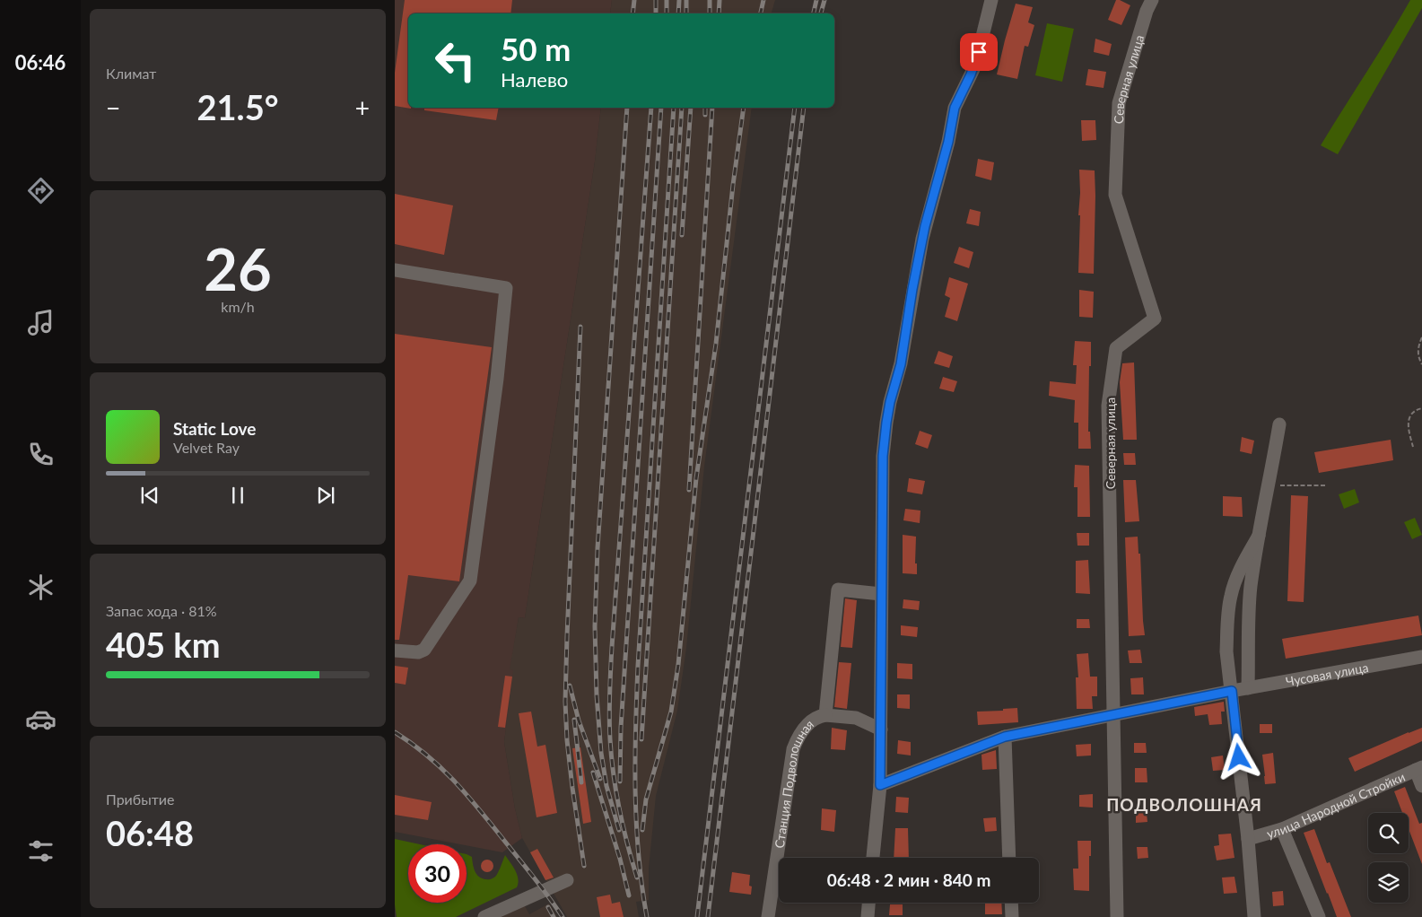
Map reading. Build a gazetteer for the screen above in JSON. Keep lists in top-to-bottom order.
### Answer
{
  "streets": {
    "street": [
      "Северная улица",
      "Чусовая улица",
      "Станция Подволошная",
      "улица Народной Стройки"
    ]
  },
  "crossings": [
    ["Северная улица", "Чусовая улица"]
  ],
  "districts": ["ПОДВОЛОШНАЯ"],
  "page": {
    "tabs": "06:46",
    "tile": [
      "Климат",
      ["26", "km/h"],
      ["Запас хода · 81%", "405 km"],
      ["Прибытие", "06:48"]
    ],
    "turn": ["50 m", "Налево"],
    "heat": ["−", "21.5°", "+"],
    "song": ["Static Love", "Velvet Ray"],
    "limit": "30",
    "trip": "06:48 · 2 мин · 840 m"
  }
}
